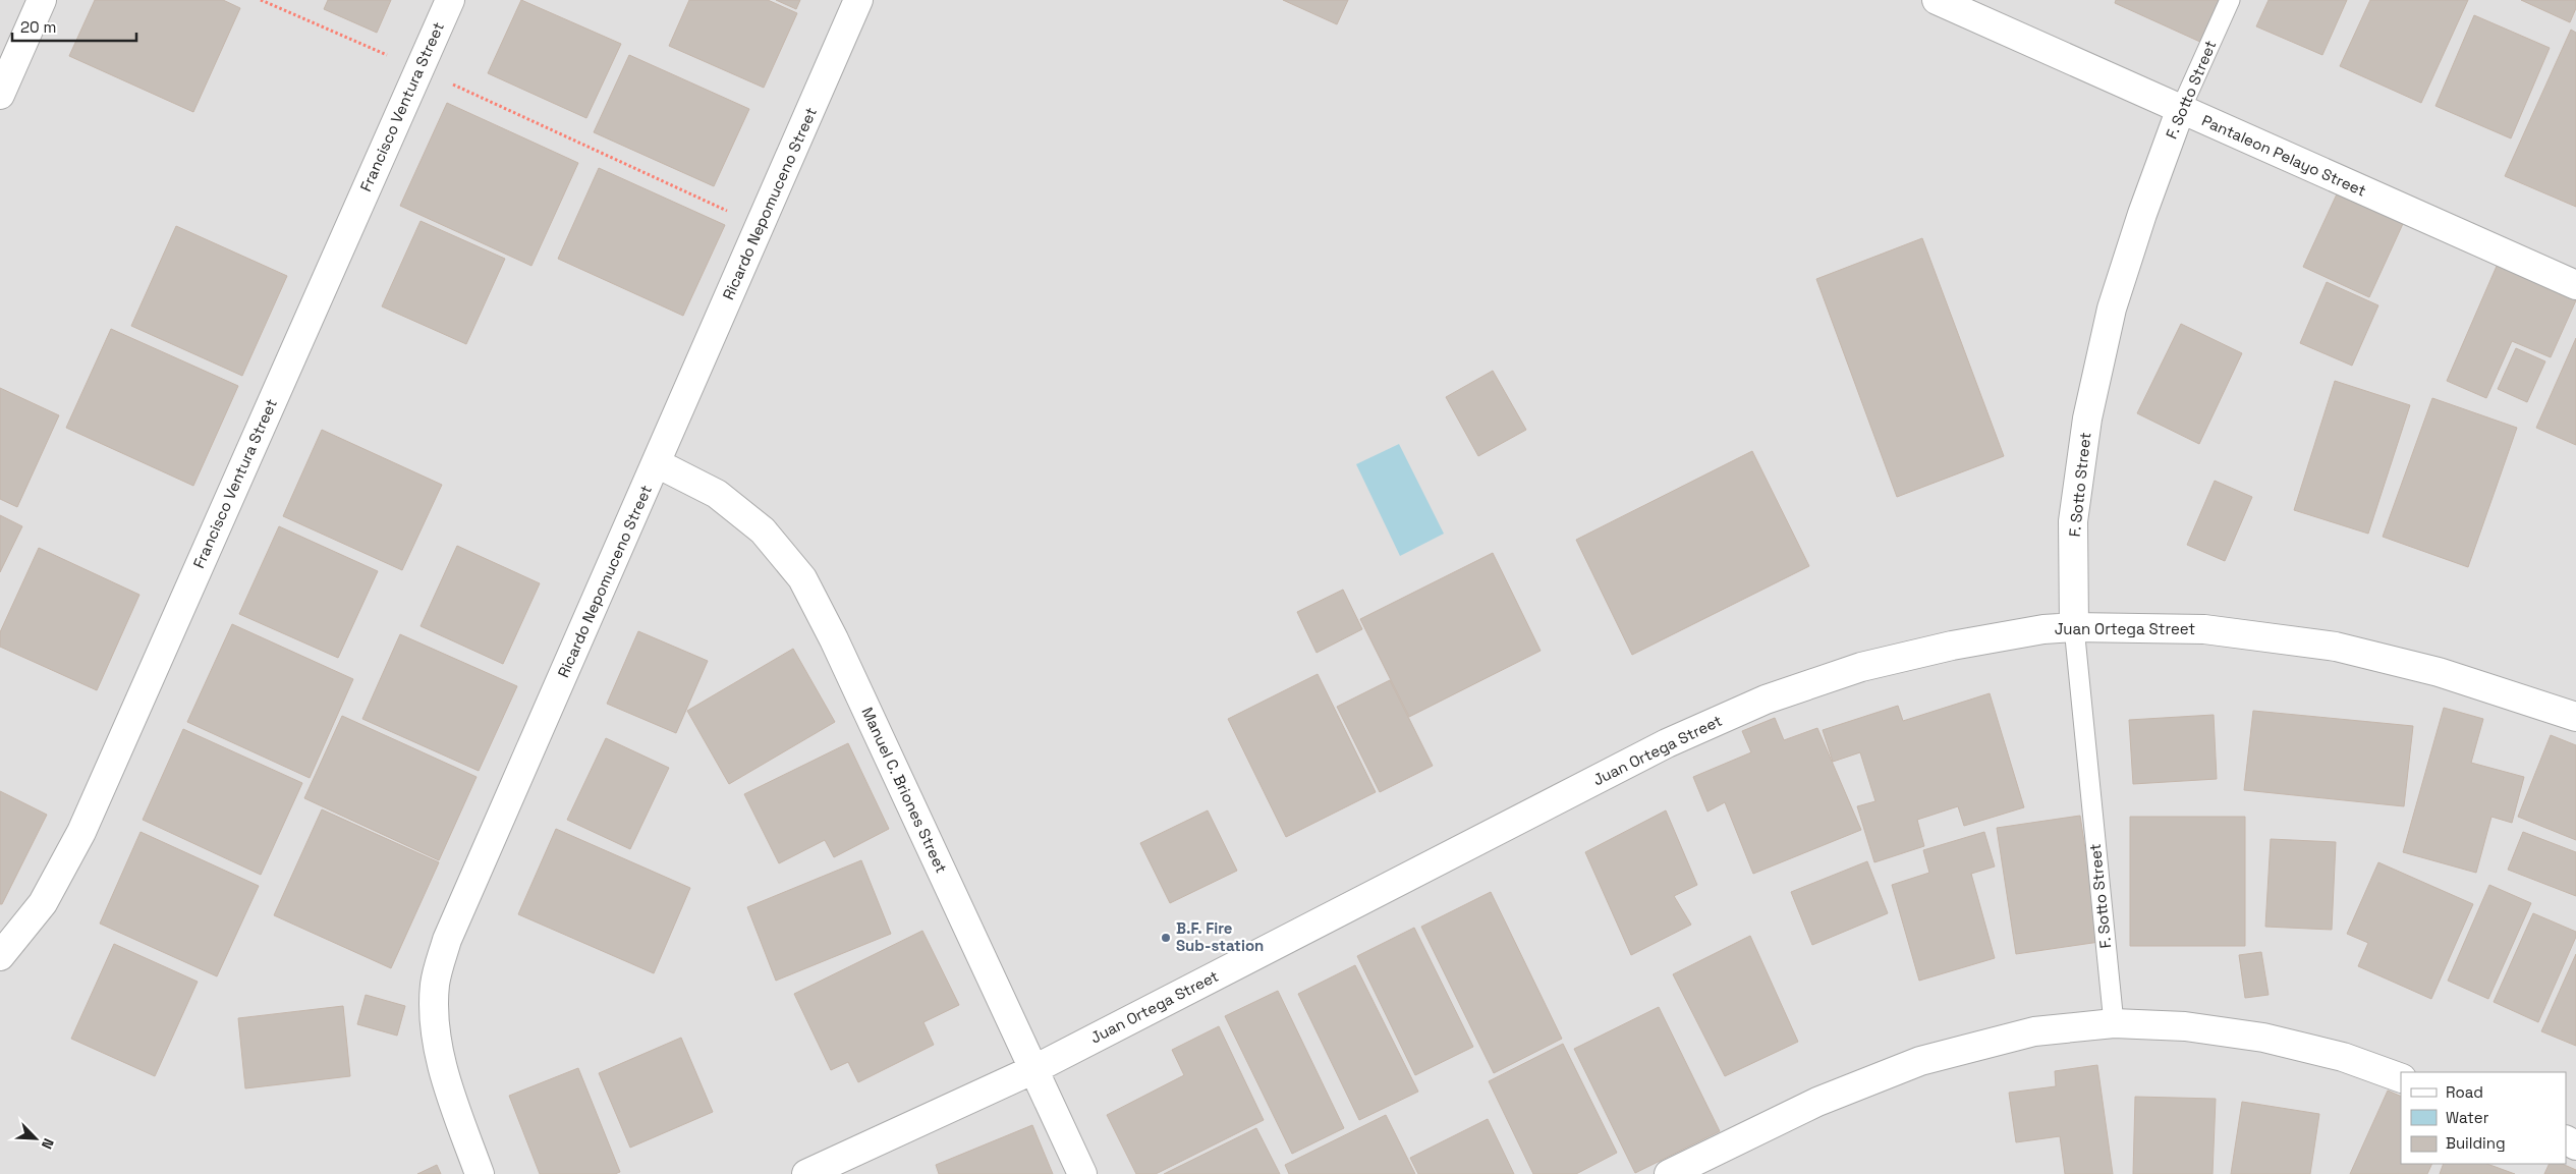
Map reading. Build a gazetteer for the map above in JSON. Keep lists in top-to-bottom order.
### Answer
{
  "streets": {
    "street": [
      "F. Sotto Street",
      "Francisco Ventura Street",
      "Pantaleon Pelayo Street",
      "Ricardo Nepomuceno Street",
      "Juan Ortega Street",
      "Manuel C. Briones Street"
    ]
  },
  "crossings": [
    ["F. Sotto Street", "Pantaleon Pelayo Street"],
    ["F. Sotto Street", "Juan Ortega Street"],
    ["Ricardo Nepomuceno Street", "Manuel C. Briones Street"],
    ["Juan Ortega Street", "Manuel C. Briones Street"]
  ],
  "places": ["B.F. Fire Sub-station"],
  "legend": ["Road", "Water", "Building"],
  "scale_bar": "20 m",
  "north": "bottom right"
}
